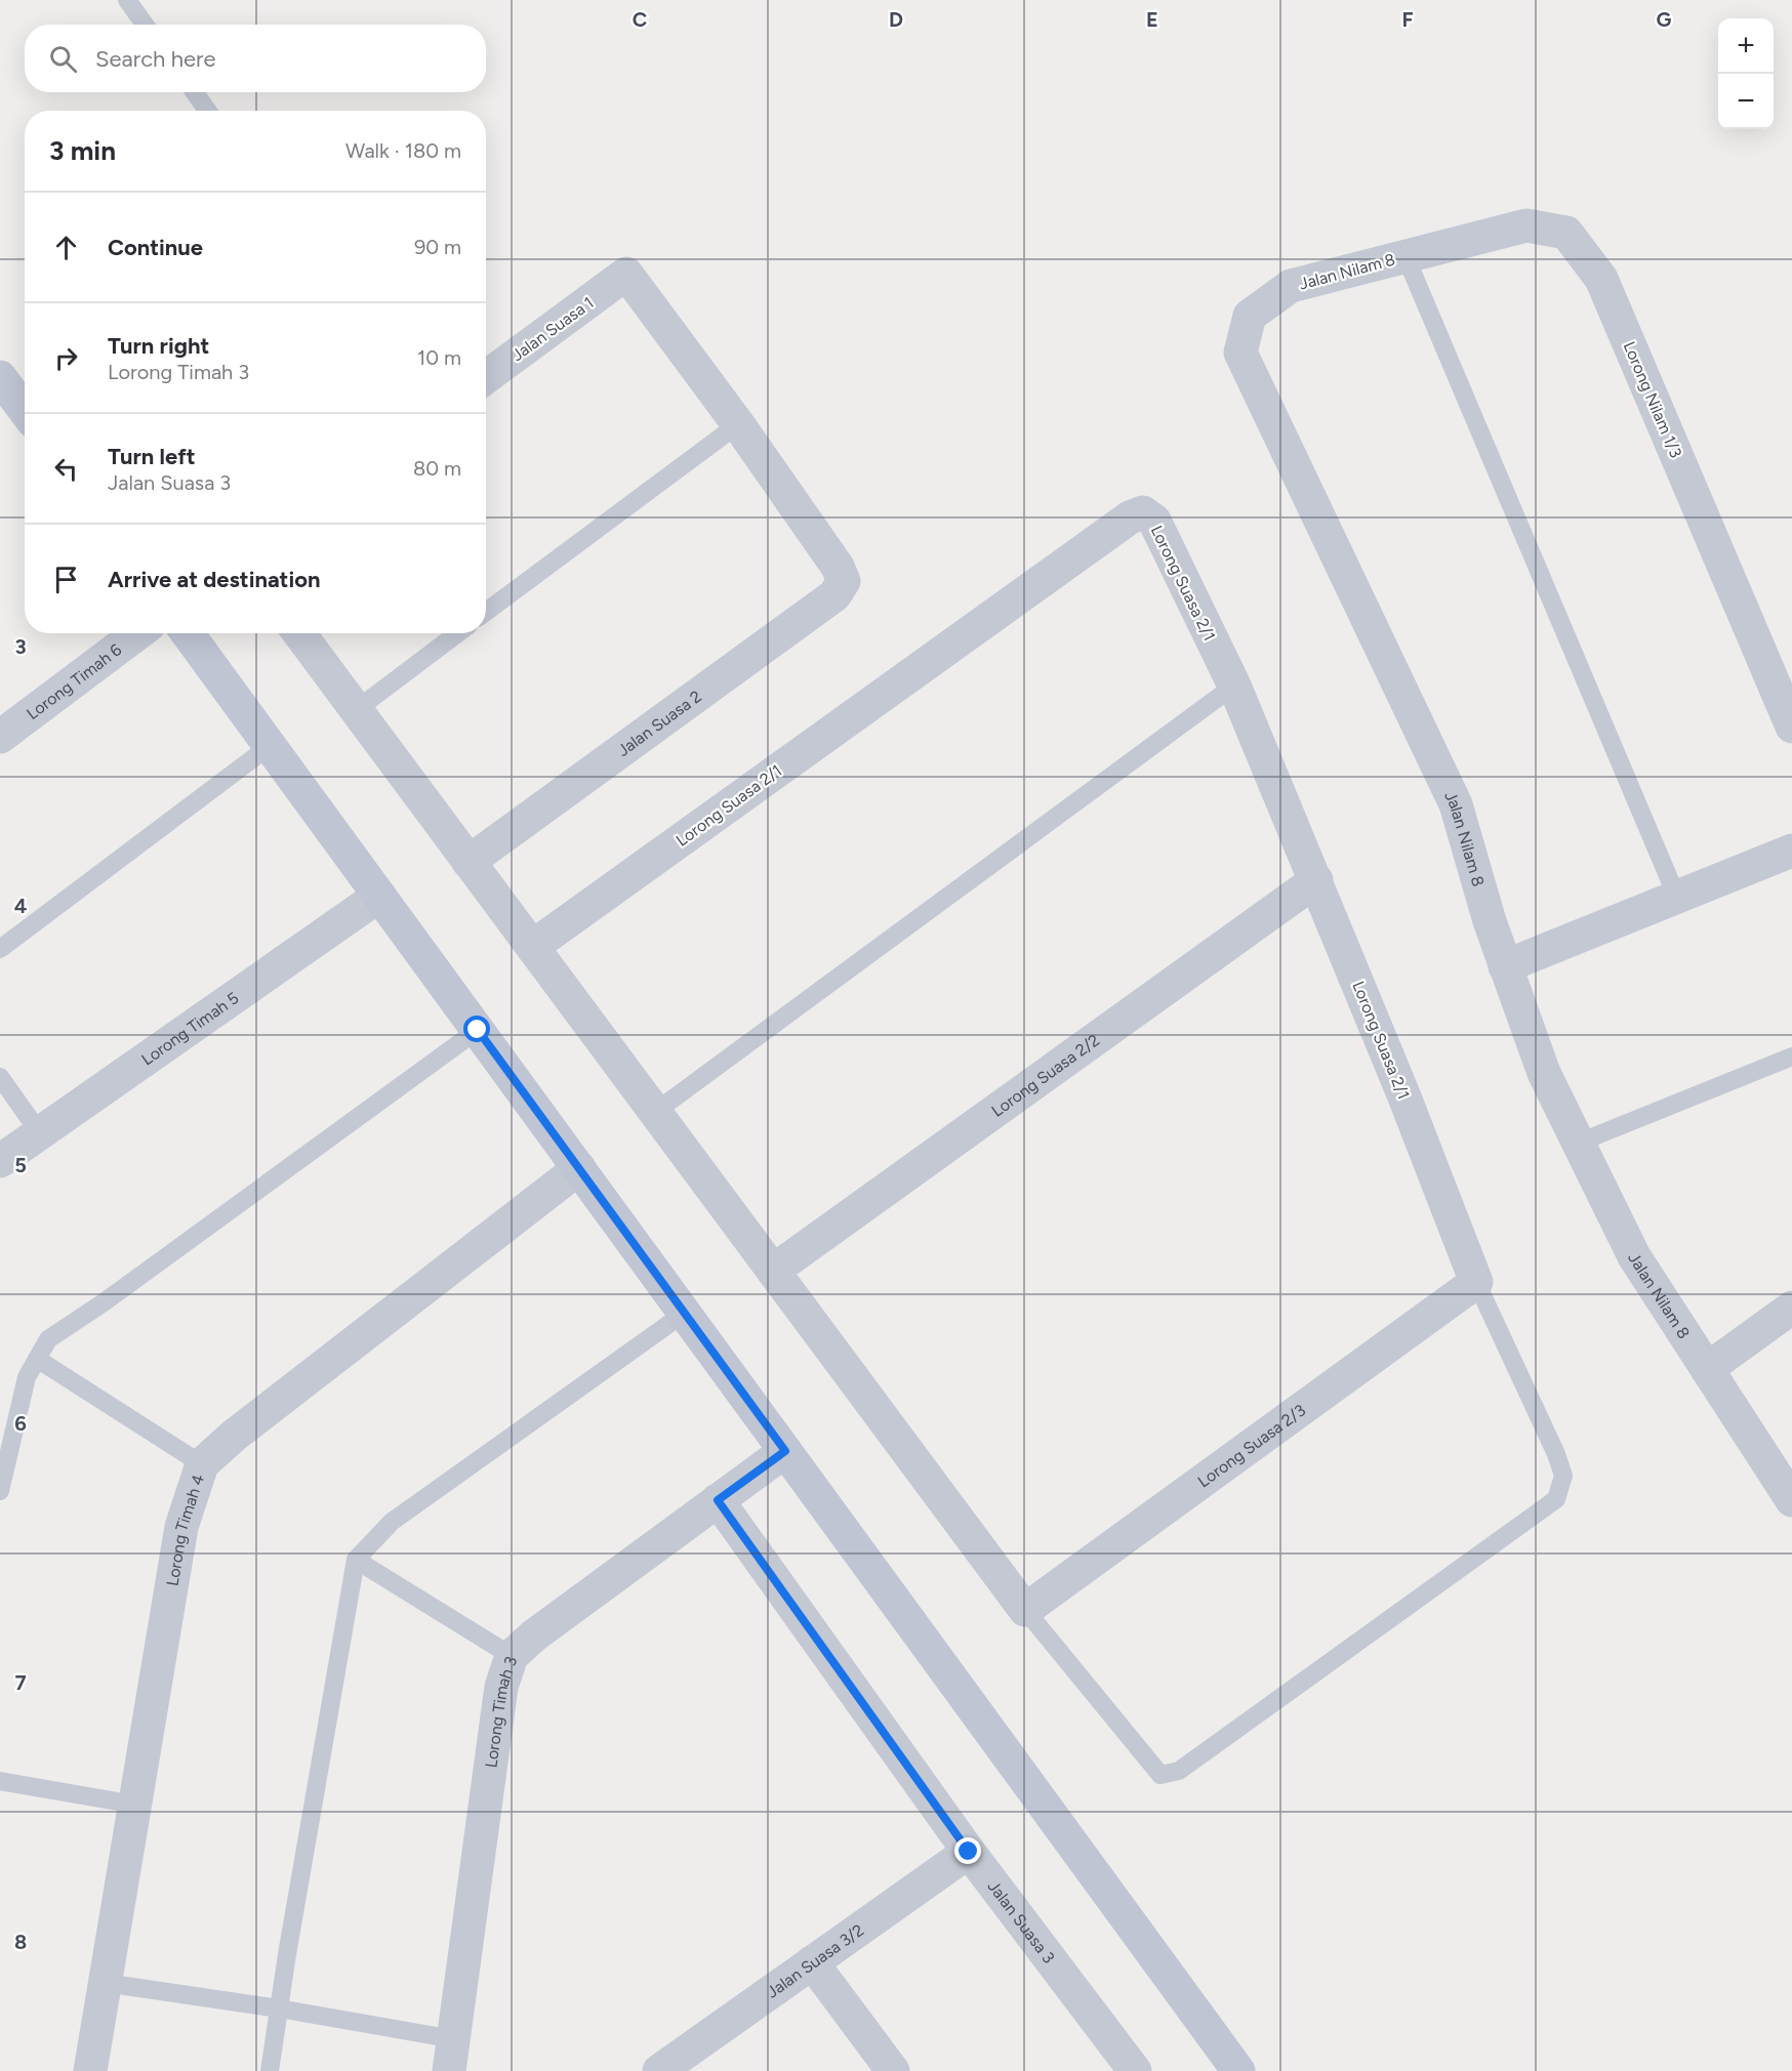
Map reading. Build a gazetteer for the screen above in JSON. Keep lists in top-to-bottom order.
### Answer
{
  "streets": {
    "street": [
      "Jalan Nilam 8",
      "Jalan Suasa 1",
      "Lorong Nilam 1/3",
      "Lorong Suasa 2/1",
      "Lorong Timah 6",
      "Jalan Suasa 2",
      "Lorong Timah 5",
      "Lorong Suasa 2/2",
      "Lorong Suasa 2/3",
      "Lorong Timah 4",
      "Lorong Timah 3",
      "Jalan Suasa 3",
      "Jalan Suasa 3/2"
    ]
  },
  "crossings": [
    ["Jalan Nilam 8", "Lorong Nilam 1/3"],
    ["Jalan Suasa 1", "Jalan Suasa 2"],
    ["Lorong Suasa 2/1", "Lorong Suasa 2/2"],
    ["Lorong Suasa 2/1", "Lorong Suasa 2/3"],
    ["Lorong Timah 3", "Jalan Suasa 3"],
    ["Jalan Suasa 3", "Jalan Suasa 3/2"]
  ],
  "page": {
    "map_buttons": ["+", "−"],
    "search": "Search here",
    "heading": ["3 min", "Walk · 180 m"],
    "list": [
      ["Continue", "90 m"],
      ["Turn right", "Lorong Timah 3", "10 m"],
      ["Turn left", "Jalan Suasa 3", "80 m"],
      "Arrive at destination"
    ]
  },
  "grid": {
    "columns": [
      "C",
      "D",
      "E",
      "F",
      "G"
    ],
    "rows": [
      "3",
      "4",
      "5",
      "6",
      "7",
      "8"
    ]
  }
}
